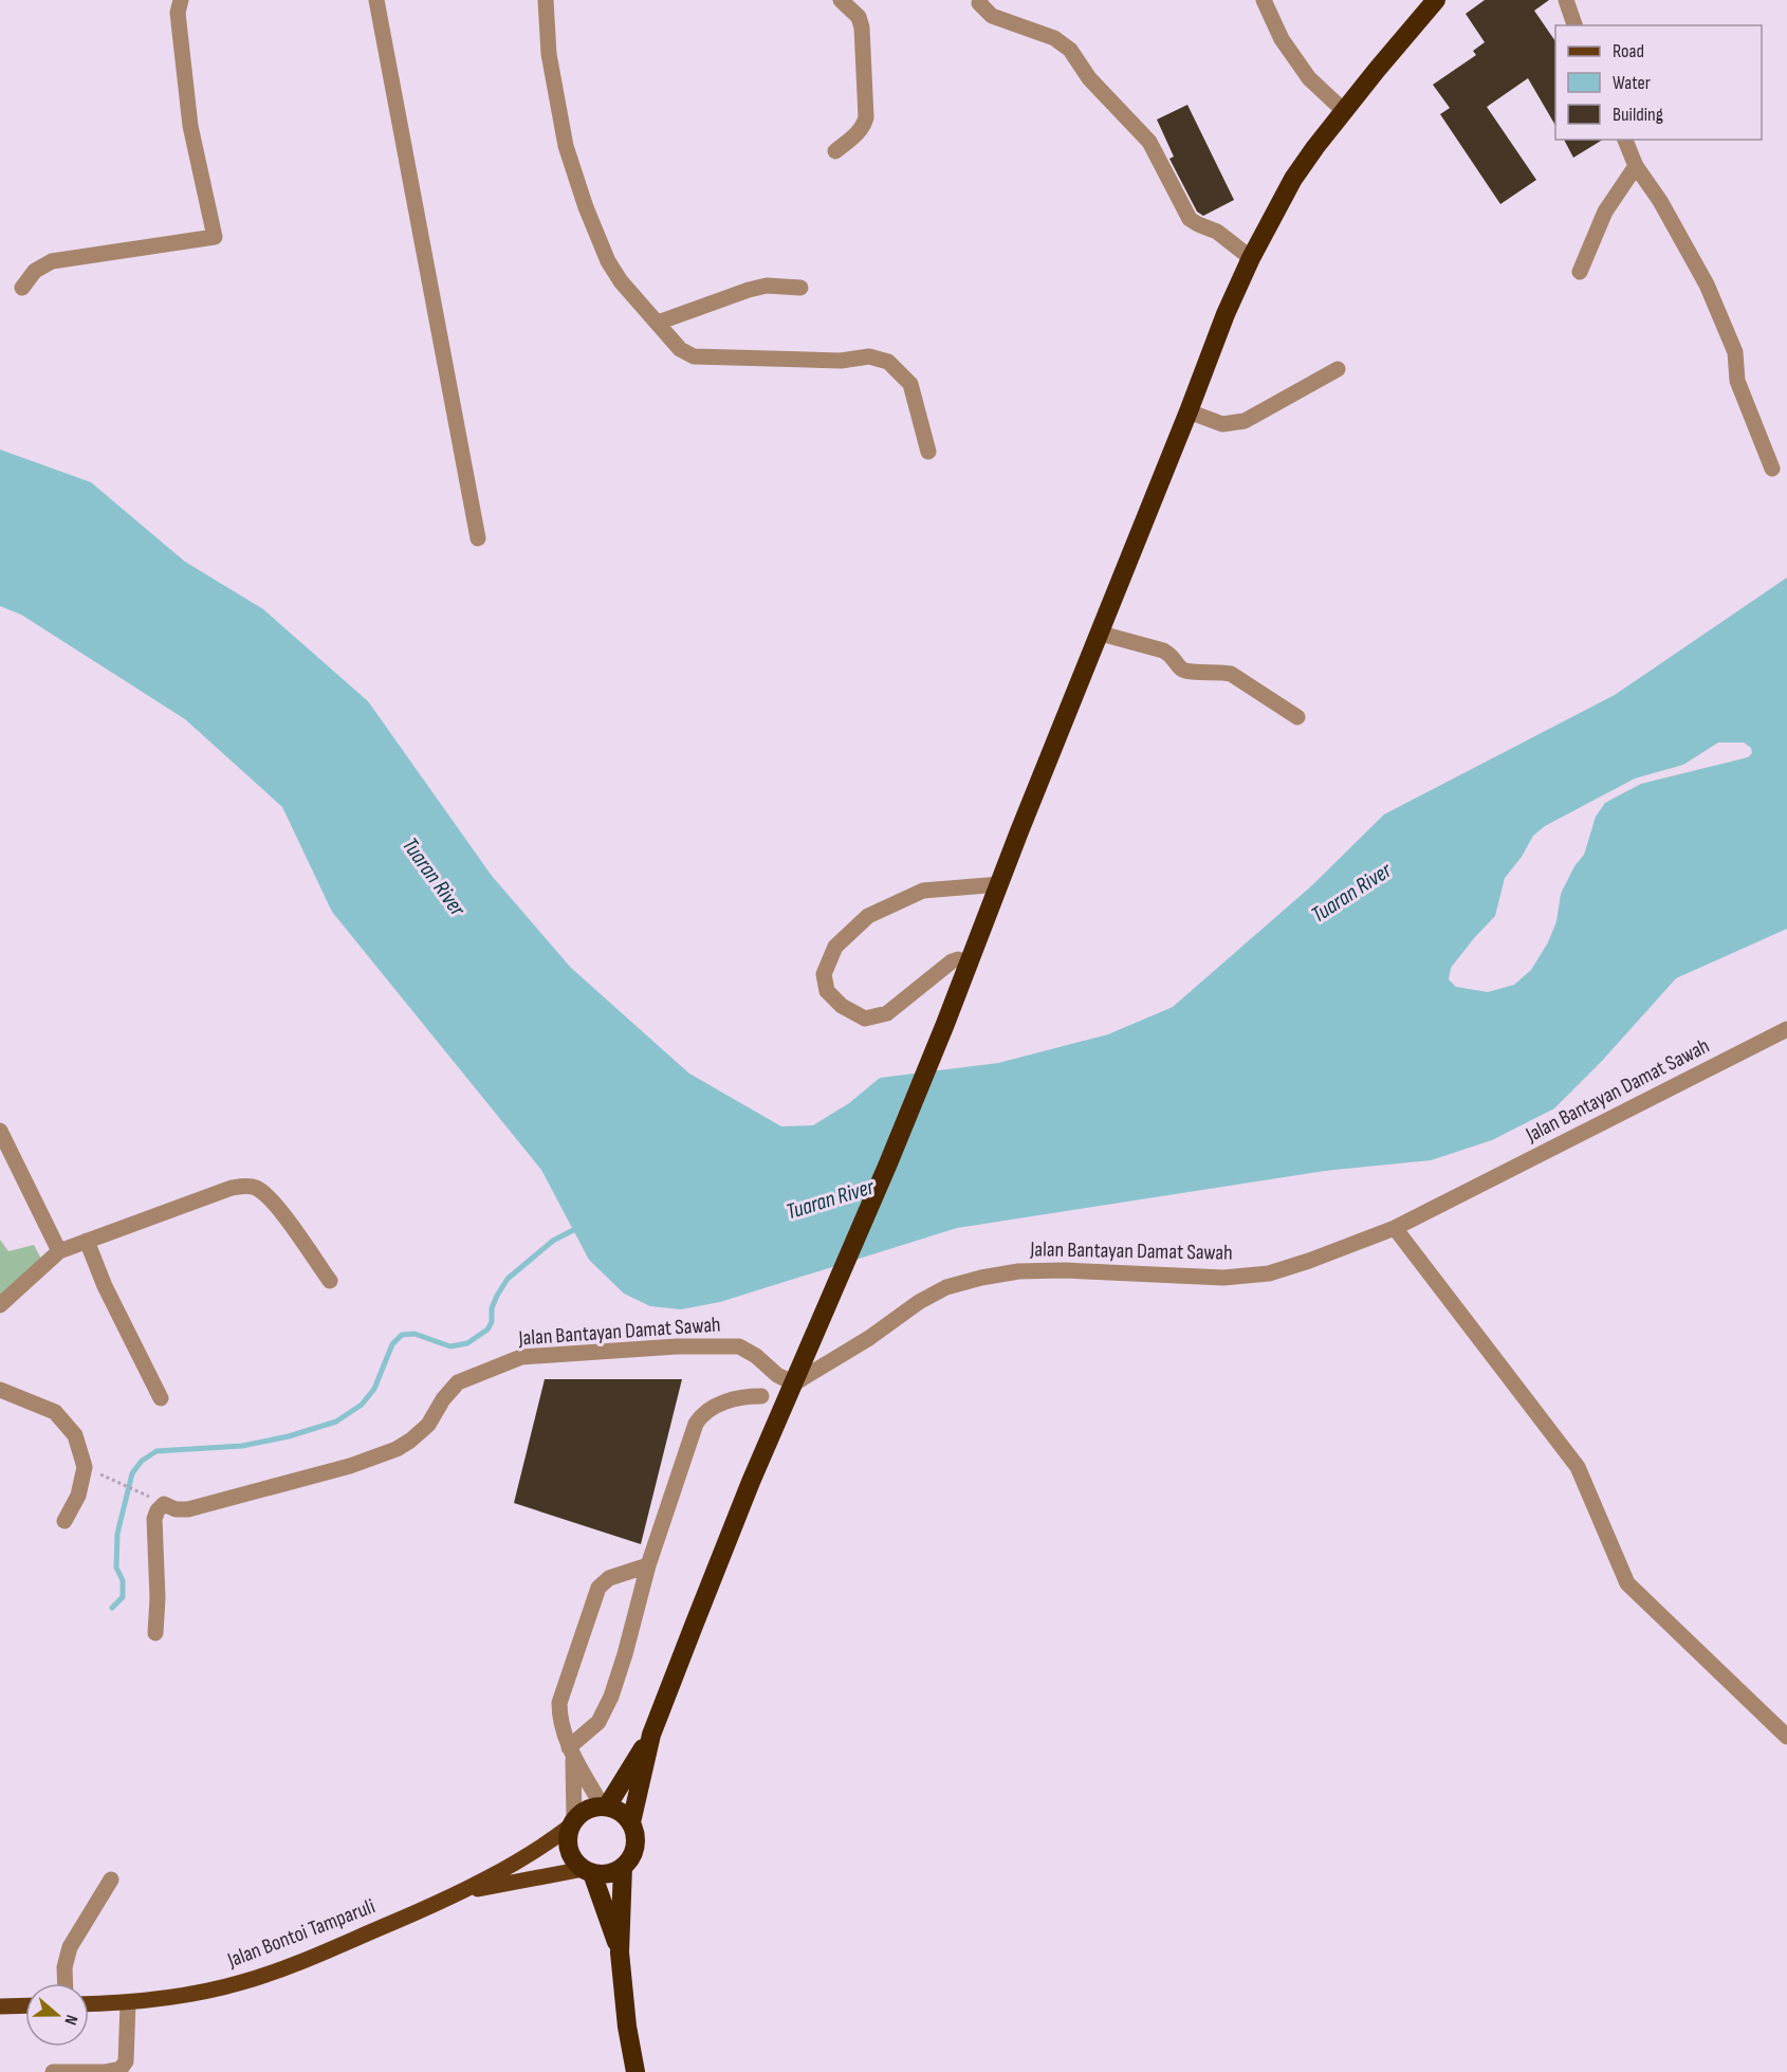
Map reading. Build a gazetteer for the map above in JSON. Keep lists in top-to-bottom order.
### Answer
{
  "streets": {
    "main road": ["Jalan Bontoi Tamparuli"],
    "street": ["Jalan Bantayan Damat Sawah"]
  },
  "water": ["Tuaran River"],
  "legend": ["Road", "Water", "Building"],
  "north": "right"
}
